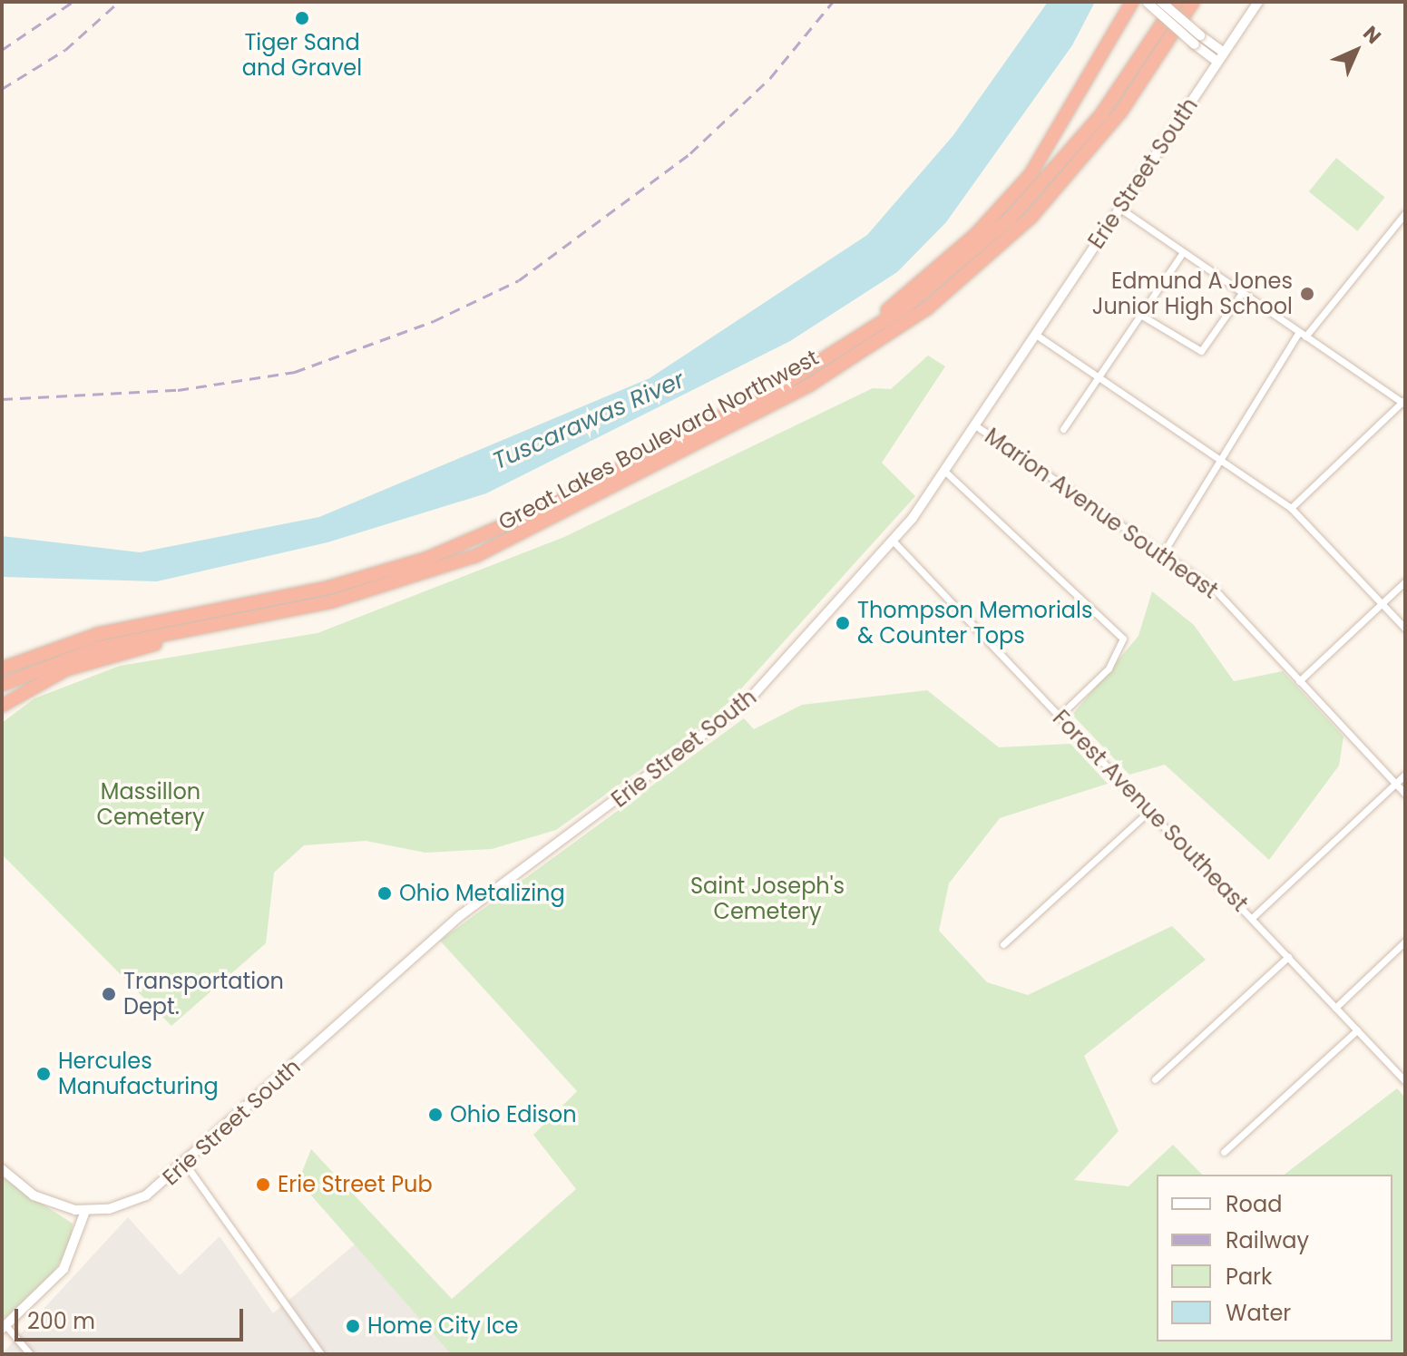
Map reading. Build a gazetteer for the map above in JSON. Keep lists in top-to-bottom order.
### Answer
{
  "streets": {
    "highway": ["Great Lakes Boulevard Northwest"],
    "main road": ["Erie Street South"],
    "street": ["Marion Avenue Southeast", "Forest Avenue Southeast"]
  },
  "crossings": [
    ["Erie Street South", "Marion Avenue Southeast"],
    ["Erie Street South", "Forest Avenue Southeast"]
  ],
  "water": ["Tuscarawas River"],
  "parks": ["Massillon Cemetery", "Saint Joseph's Cemetery"],
  "places": [
    "Tiger Sand and Gravel",
    "Edmund A Jones Junior High School",
    "Thompson Memorials & Counter Tops",
    "Ohio Metalizing",
    "Transportation Dept.",
    "Hercules Manufacturing",
    "Ohio Edison",
    "Erie Street Pub",
    "Home City Ice"
  ],
  "legend": [
    "Road",
    "Railway",
    "Park",
    "Water"
  ],
  "scale_bar": "200 m",
  "north": "top right"
}
